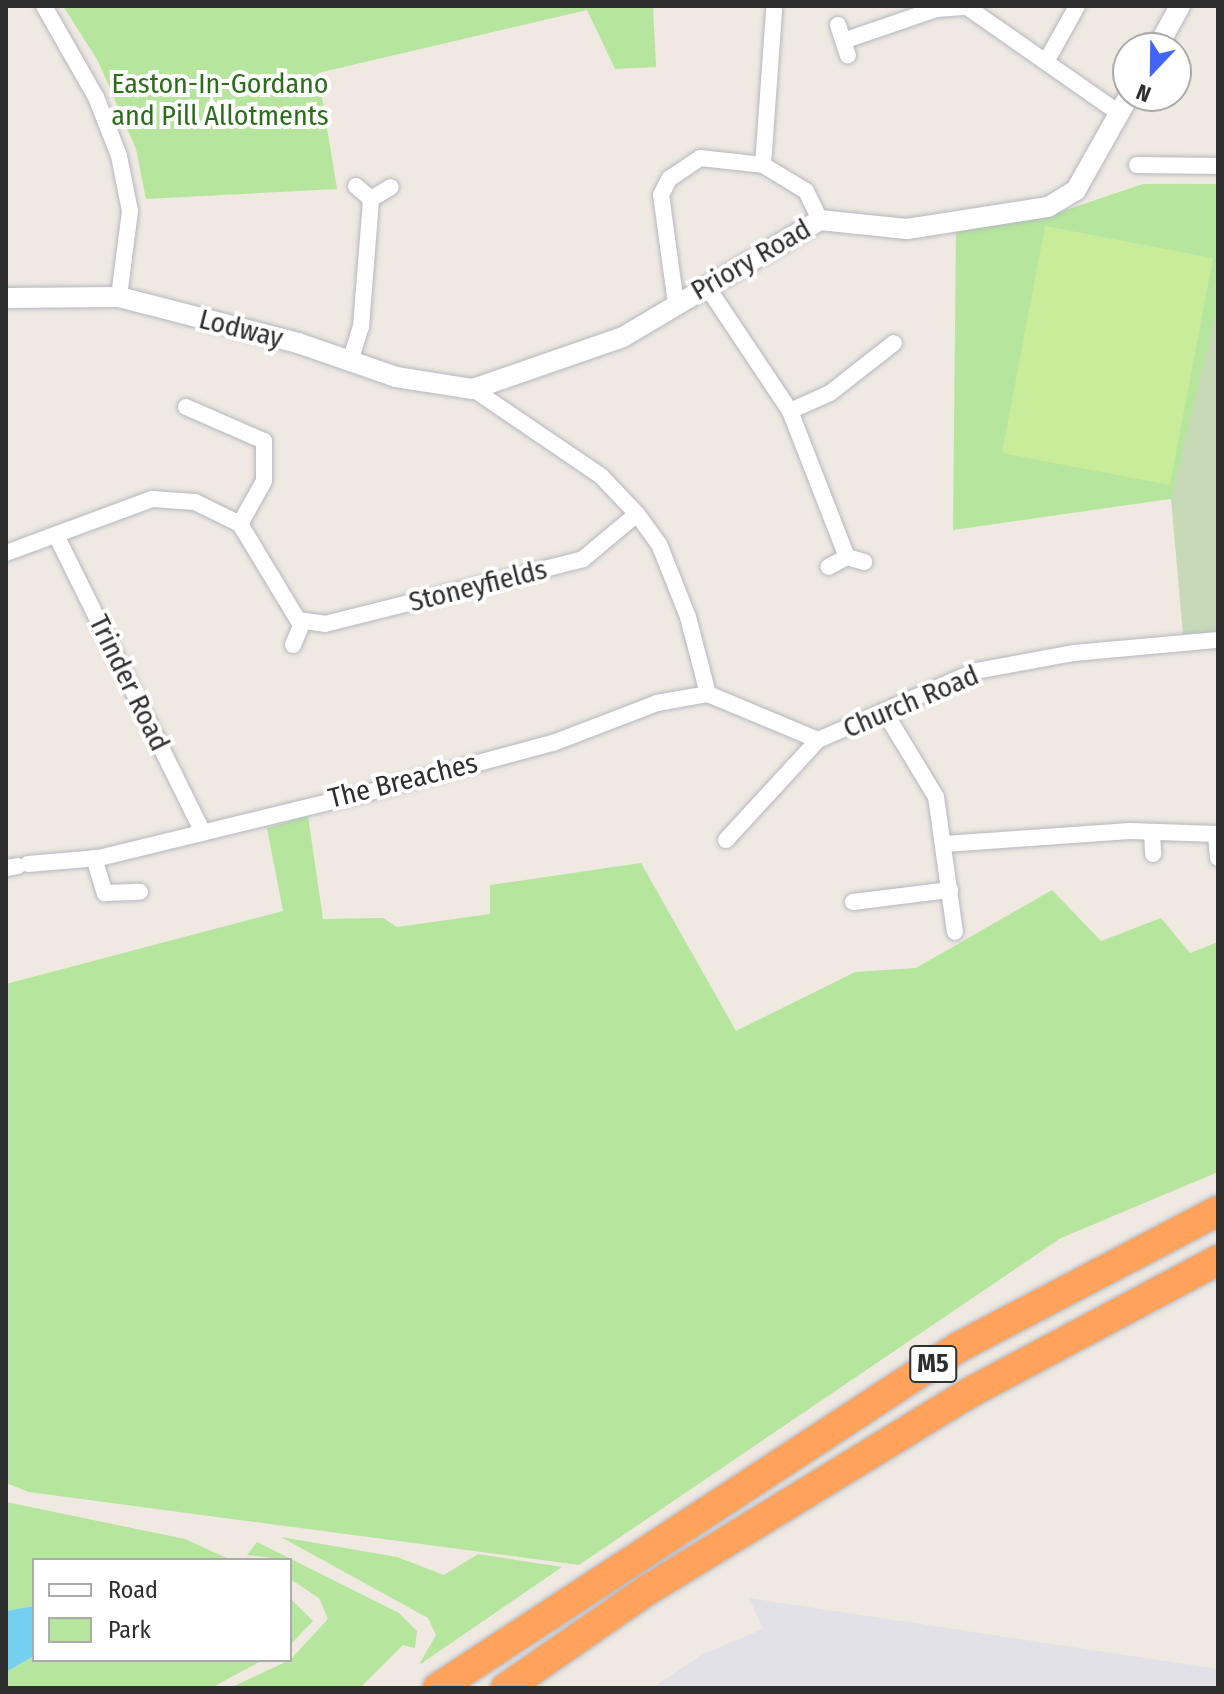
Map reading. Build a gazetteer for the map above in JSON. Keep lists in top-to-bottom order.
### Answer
{
  "streets": {
    "highway": ["M5"],
    "street": [
      "Priory Road",
      "Lodway",
      "Stoneyfields",
      "Trinder Road",
      "Church Road",
      "The Breaches"
    ]
  },
  "crossings": [
    ["Priory Road", "Lodway"],
    ["Trinder Road", "The Breaches"],
    ["Church Road", "The Breaches"]
  ],
  "parks": ["Easton-In-Gordano and Pill Allotments"],
  "legend": ["Road", "Park"],
  "north": "bottom"
}
